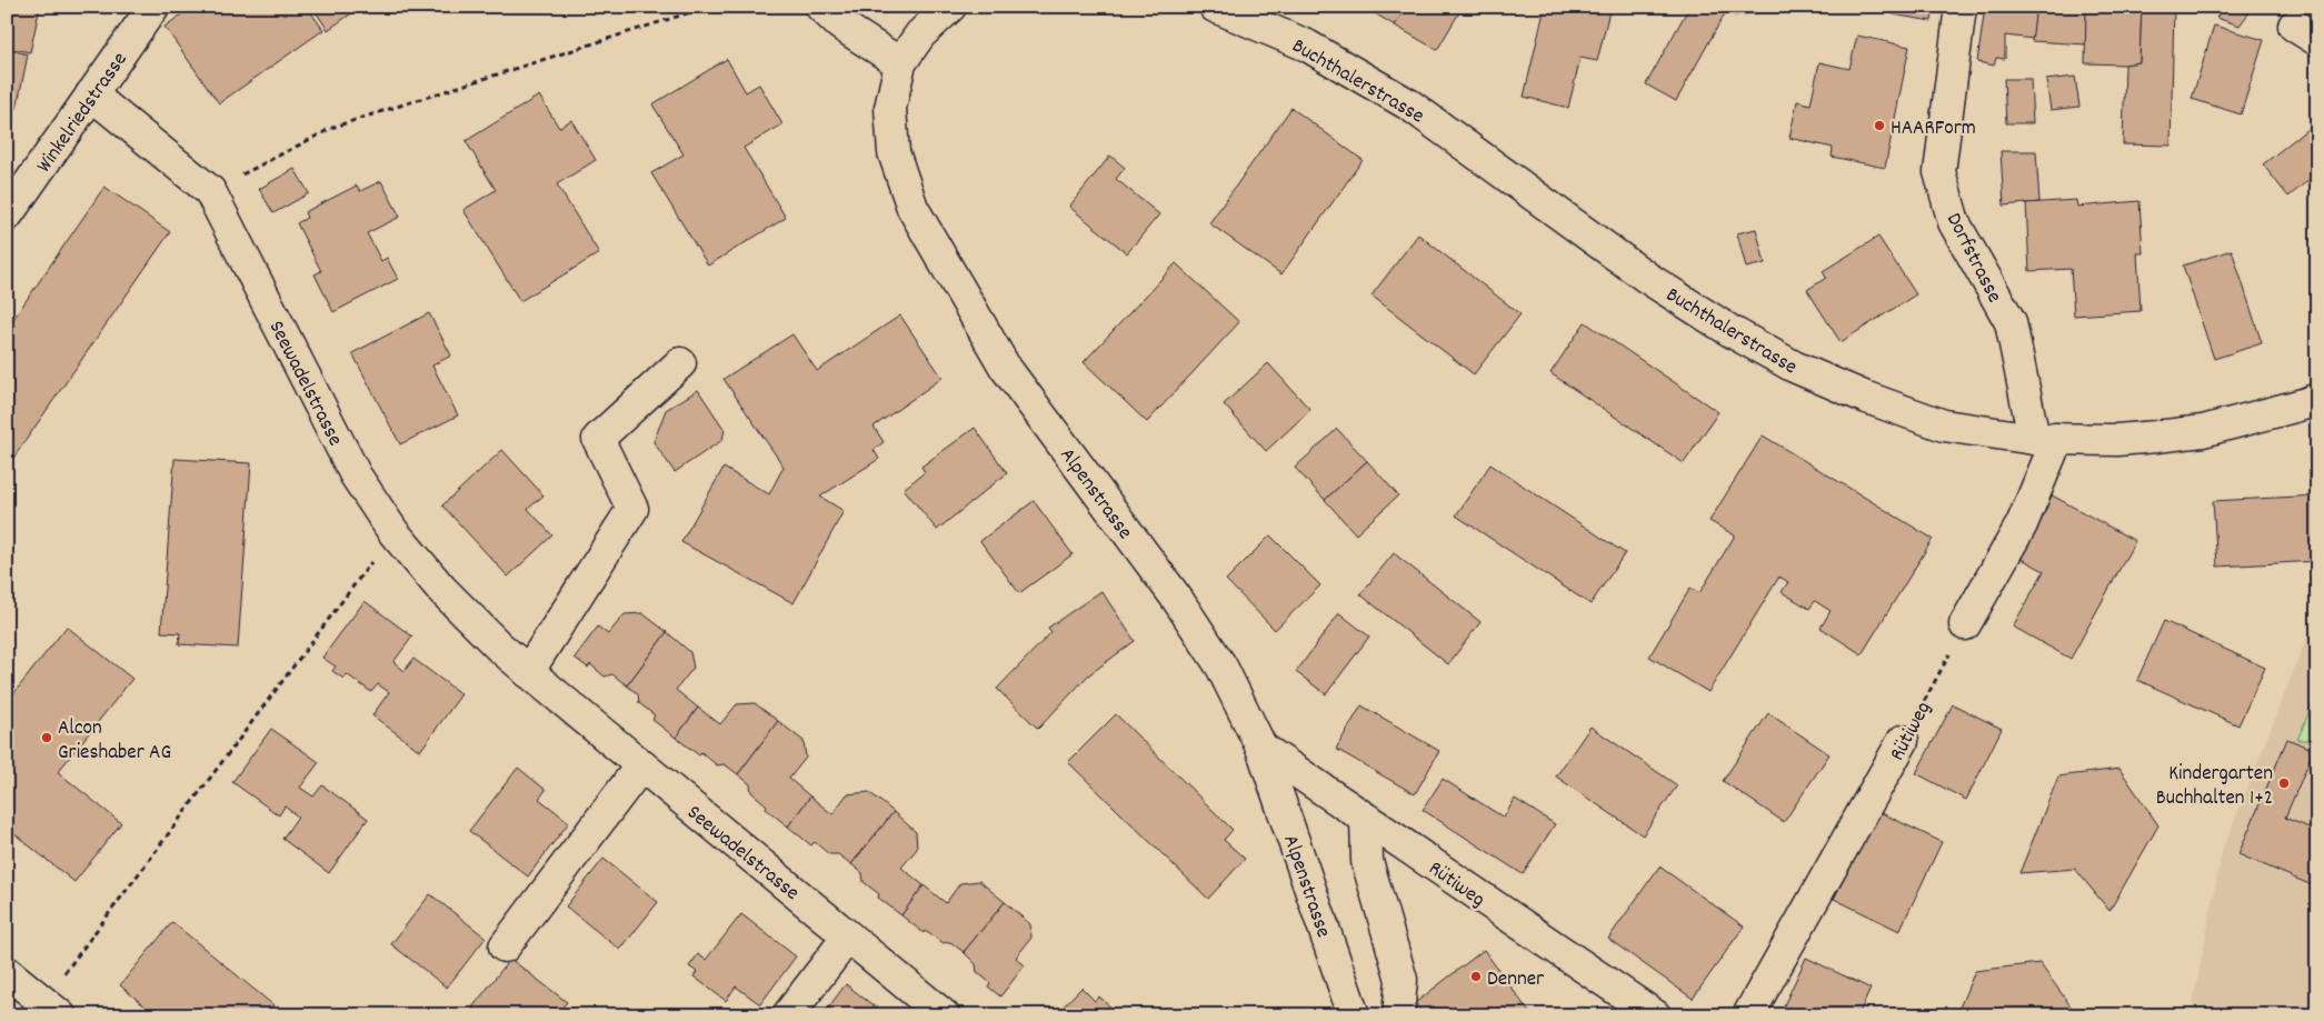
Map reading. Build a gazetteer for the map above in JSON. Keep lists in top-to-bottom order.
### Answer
{
  "streets": {
    "street": [
      "Buchthalerstrasse",
      "Winkelriedstrasse",
      "Dorfstrasse",
      "Seewadelstrasse",
      "Alpenstrasse",
      "Rütiweg"
    ]
  },
  "crossings": [
    ["Buchthalerstrasse", "Dorfstrasse"],
    ["Winkelriedstrasse", "Seewadelstrasse"],
    ["Alpenstrasse", "Rütiweg"]
  ],
  "places": [
    "HAARForm",
    "Alcon Grieshaber AG",
    "Kindergarten Buchhalten 1+2",
    "Denner"
  ]
}
